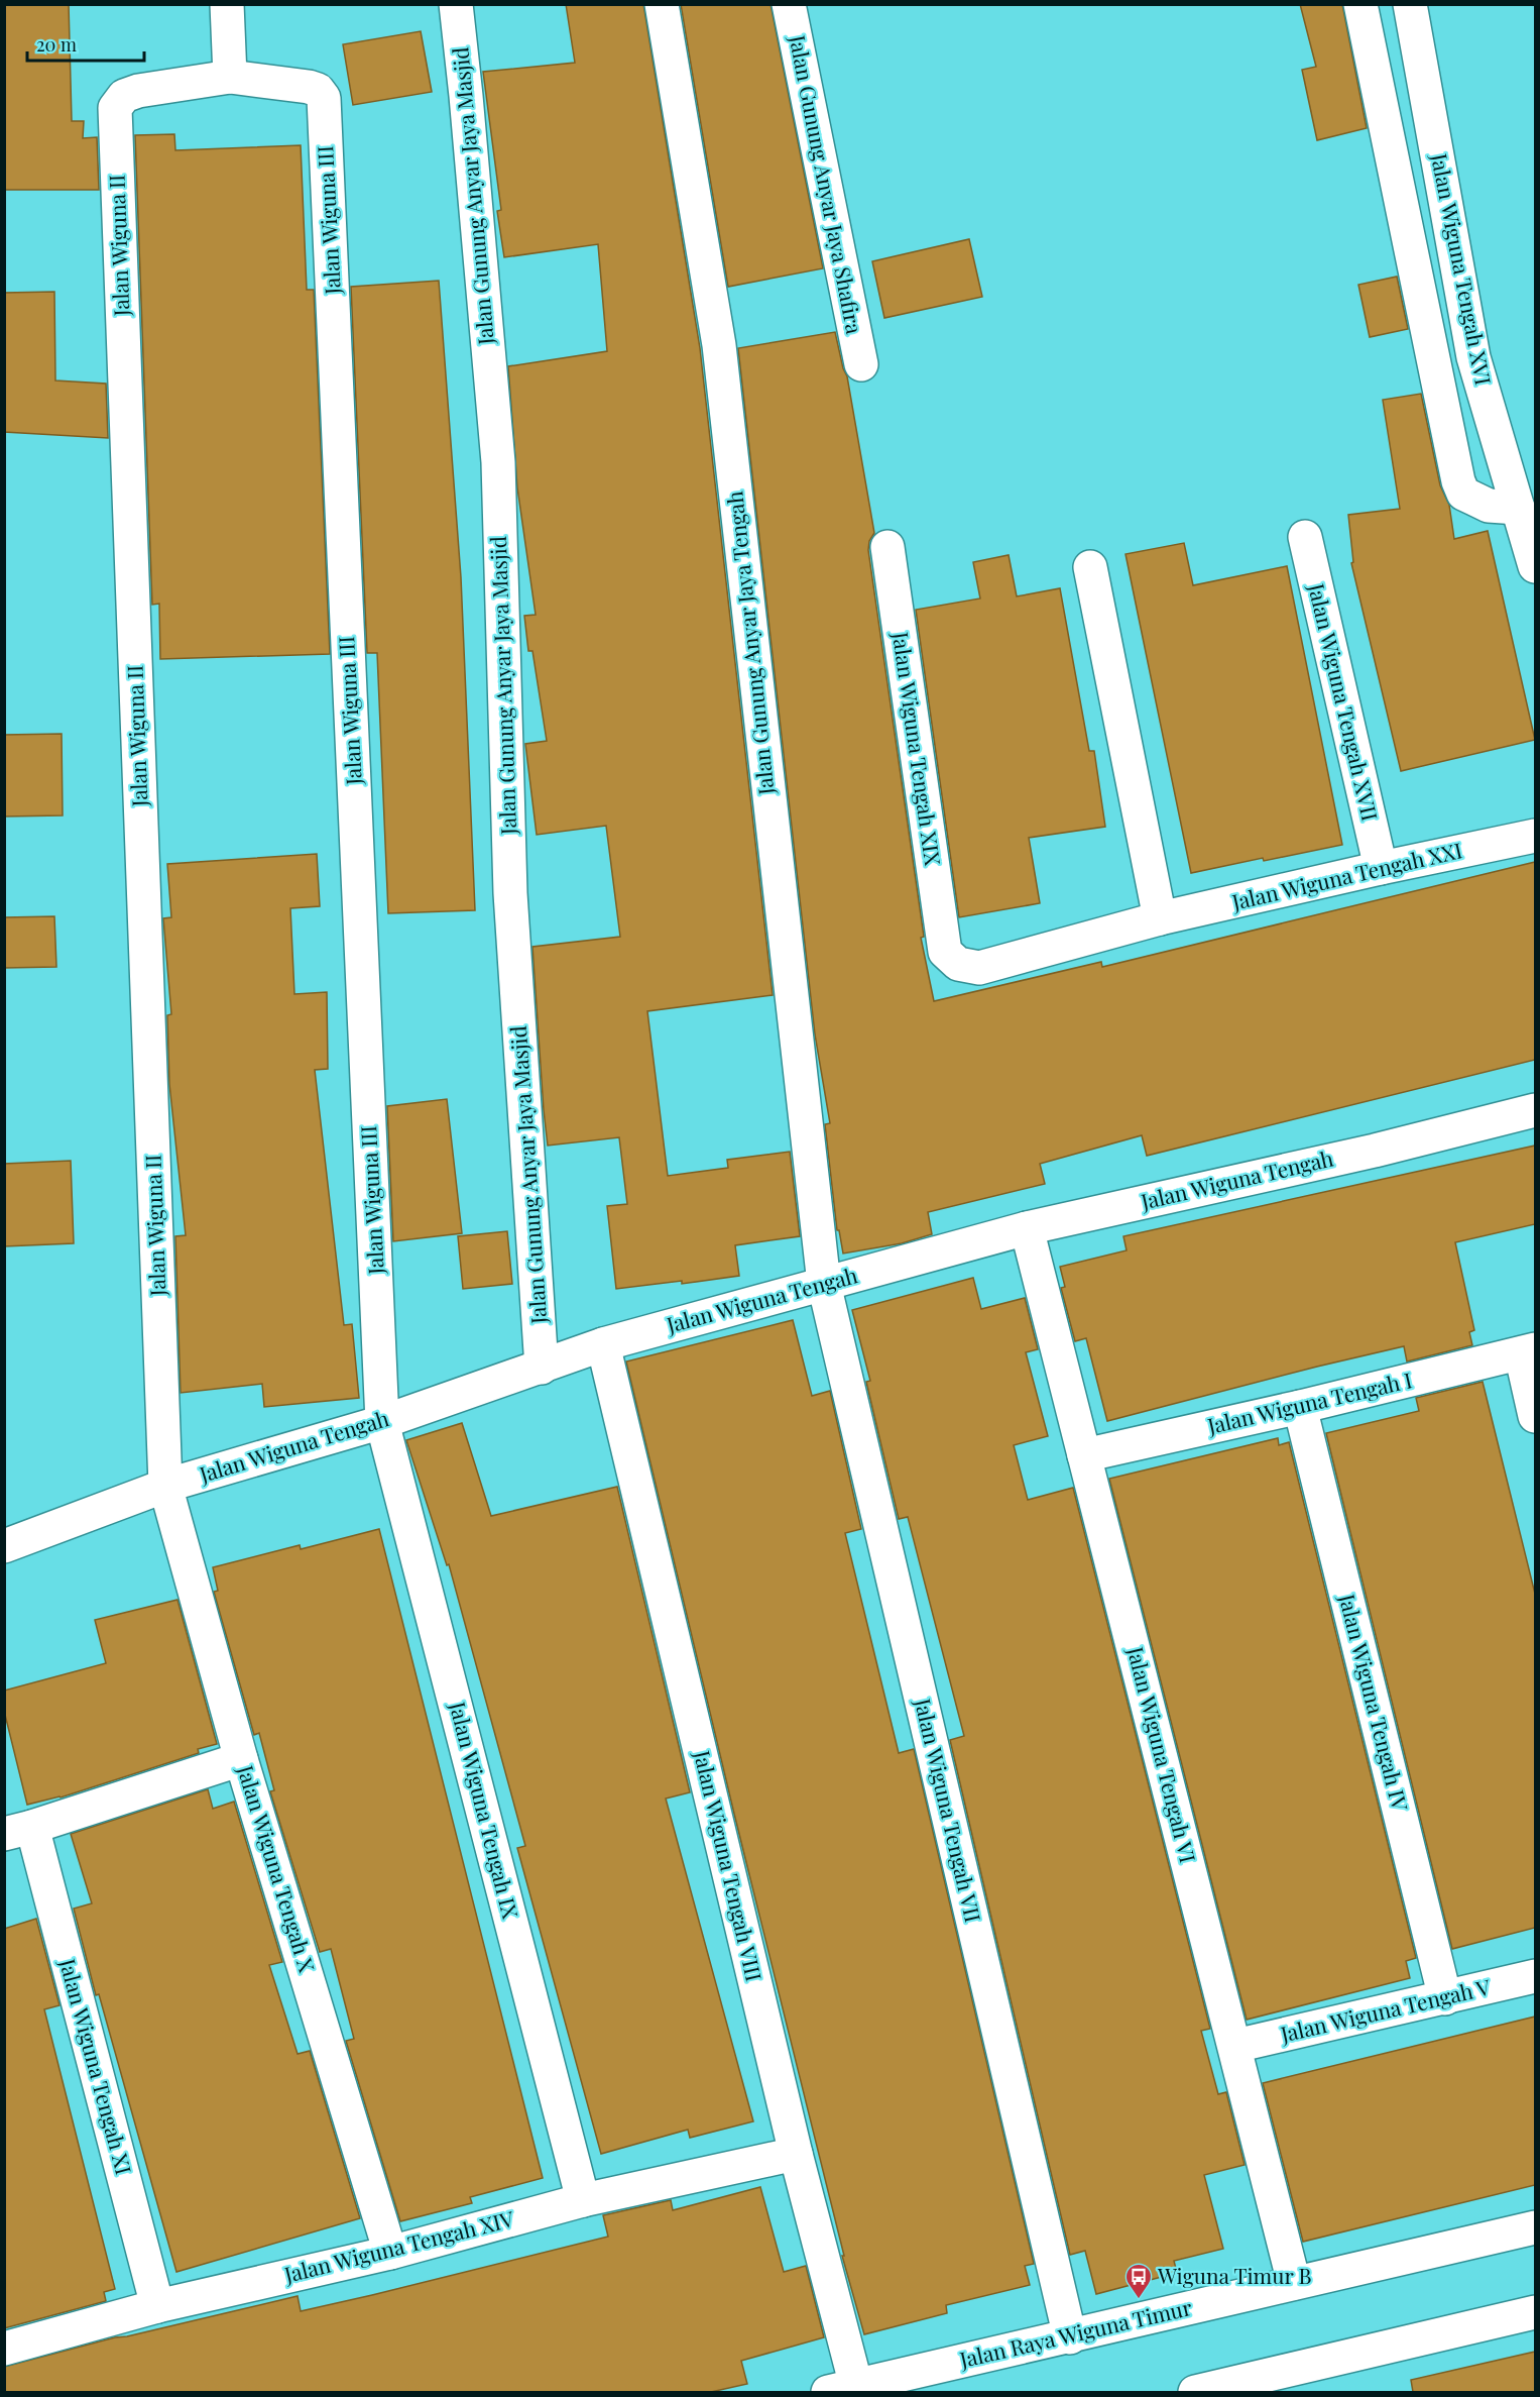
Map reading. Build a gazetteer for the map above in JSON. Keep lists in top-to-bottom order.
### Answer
{
  "streets": {
    "street": [
      "Jalan Gunung Anyar Jaya Shafira",
      "Jalan Gunung Anyar Jaya Masjid",
      "Jalan Wiguna III",
      "Jalan Wiguna II",
      "Jalan Wiguna Tengah XVI",
      "Jalan Gunung Anyar Jaya Tengah",
      "Jalan Wiguna Tengah XVII",
      "Jalan Wiguna Tengah XIX",
      "Jalan Wiguna Tengah XXI",
      "Jalan Wiguna Tengah",
      "Jalan Wiguna Tengah I",
      "Jalan Wiguna Tengah IV",
      "Jalan Wiguna Tengah VI",
      "Jalan Wiguna Tengah IX",
      "Jalan Wiguna Tengah VII",
      "Jalan Wiguna Tengah VIII",
      "Jalan Wiguna Tengah X",
      "Jalan Wiguna Tengah V",
      "Jalan Wiguna Tengah XI",
      "Jalan Wiguna Tengah XIV",
      "Jalan Raya Wiguna Timur"
    ]
  },
  "crossings": [
    ["Jalan Gunung Anyar Jaya Masjid", "Jalan Wiguna Tengah"],
    ["Jalan Wiguna III", "Jalan Wiguna II"],
    ["Jalan Wiguna III", "Jalan Wiguna Tengah"],
    ["Jalan Wiguna III", "Jalan Wiguna Tengah IX"],
    ["Jalan Wiguna II", "Jalan Wiguna Tengah"],
    ["Jalan Wiguna II", "Jalan Wiguna Tengah X"],
    ["Jalan Gunung Anyar Jaya Tengah", "Jalan Wiguna Tengah"],
    ["Jalan Gunung Anyar Jaya Tengah", "Jalan Wiguna Tengah VII"],
    ["Jalan Wiguna Tengah XVII", "Jalan Wiguna Tengah XXI"],
    ["Jalan Wiguna Tengah XIX", "Jalan Wiguna Tengah XXI"],
    ["Jalan Wiguna Tengah", "Jalan Wiguna Tengah VI"],
    ["Jalan Wiguna Tengah", "Jalan Wiguna Tengah IX"],
    ["Jalan Wiguna Tengah", "Jalan Wiguna Tengah VII"],
    ["Jalan Wiguna Tengah", "Jalan Wiguna Tengah VIII"],
    ["Jalan Wiguna Tengah", "Jalan Wiguna Tengah X"],
    ["Jalan Wiguna Tengah I", "Jalan Wiguna Tengah IV"],
    ["Jalan Wiguna Tengah I", "Jalan Wiguna Tengah VI"],
    ["Jalan Wiguna Tengah IV", "Jalan Wiguna Tengah V"],
    ["Jalan Wiguna Tengah VI", "Jalan Wiguna Tengah V"],
    ["Jalan Wiguna Tengah VI", "Jalan Raya Wiguna Timur"],
    ["Jalan Wiguna Tengah IX", "Jalan Wiguna Tengah XIV"],
    ["Jalan Wiguna Tengah VII", "Jalan Raya Wiguna Timur"],
    ["Jalan Wiguna Tengah VIII", "Jalan Wiguna Tengah XIV"],
    ["Jalan Wiguna Tengah VIII", "Jalan Raya Wiguna Timur"],
    ["Jalan Wiguna Tengah X", "Jalan Wiguna Tengah XIV"],
    ["Jalan Wiguna Tengah XI", "Jalan Wiguna Tengah XIV"]
  ],
  "places": {
    "bus stop": ["Wiguna Timur B"]
  },
  "scale_bar": "20 m"
}
